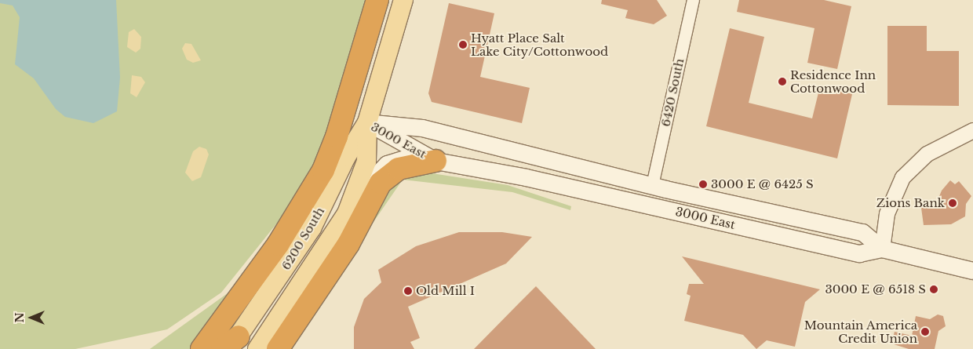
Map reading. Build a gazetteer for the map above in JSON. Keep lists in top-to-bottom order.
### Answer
{
  "streets": {
    "main road": ["3000 East", "6200 South"],
    "street": ["6420 South"]
  },
  "crossings": [
    ["6420 South", "3000 East"],
    ["3000 East", "6200 South"]
  ],
  "places": [
    "Hyatt Place Salt Lake City/Cottonwood",
    "Residence Inn Cottonwood",
    "3000 E @ 6425 S",
    "Zions Bank",
    "3000 E @ 6518 S",
    "Old Mill I",
    "Mountain America Credit Union"
  ],
  "north": "left"
}
